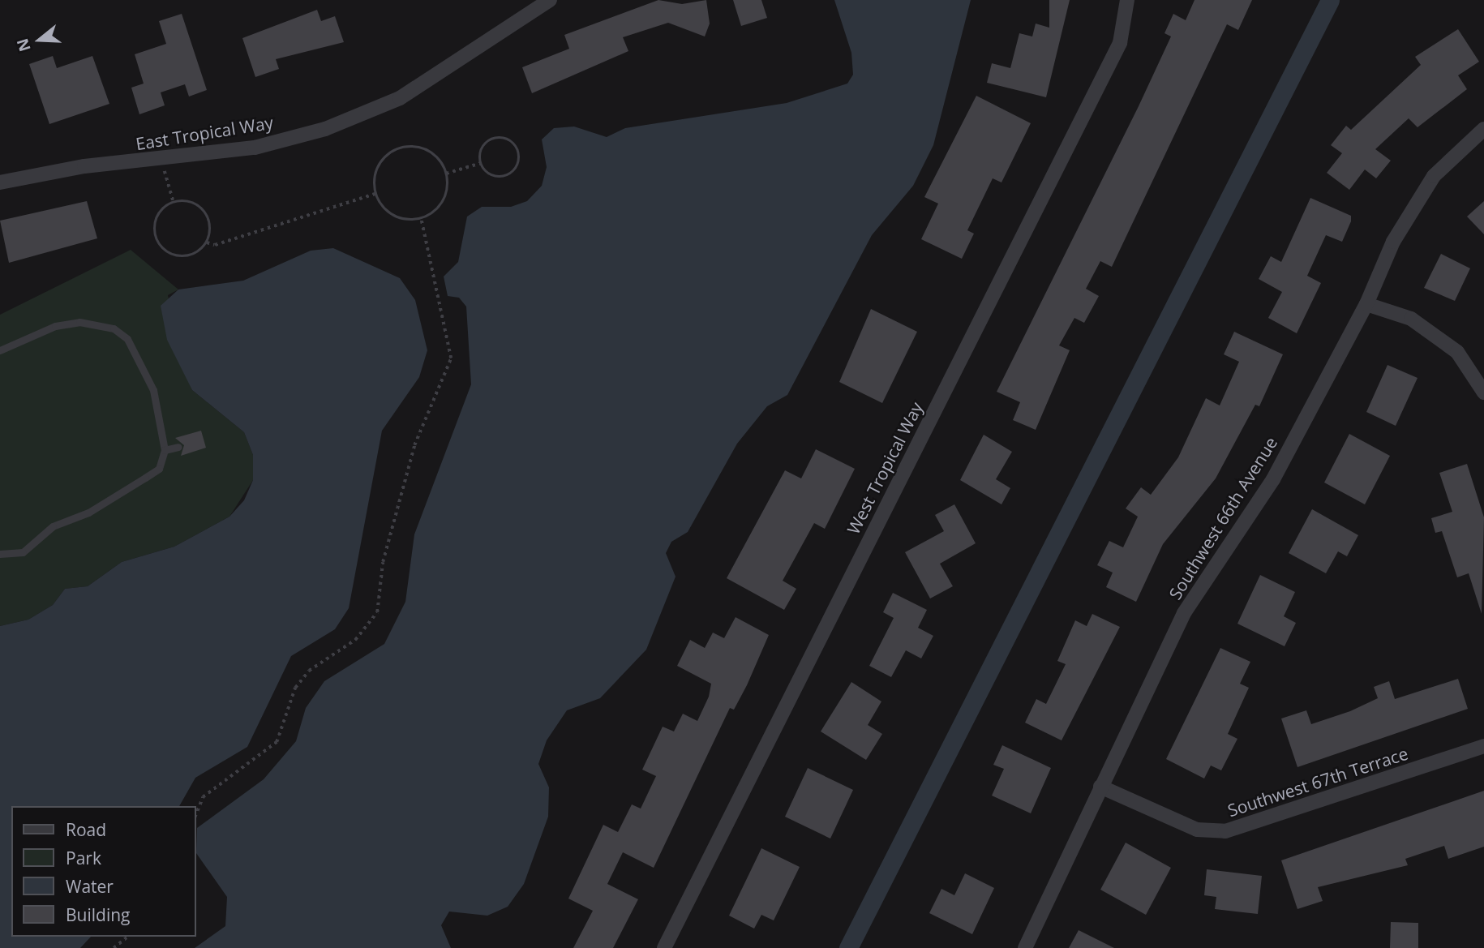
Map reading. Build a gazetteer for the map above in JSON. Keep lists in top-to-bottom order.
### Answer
{
  "streets": {
    "street": [
      "East Tropical Way",
      "West Tropical Way",
      "Southwest 66th Avenue",
      "Southwest 67th Terrace"
    ]
  },
  "crossings": [
    ["Southwest 66th Avenue", "Southwest 67th Terrace"]
  ],
  "legend": [
    "Road",
    "Park",
    "Water",
    "Building"
  ],
  "north": "left"
}
